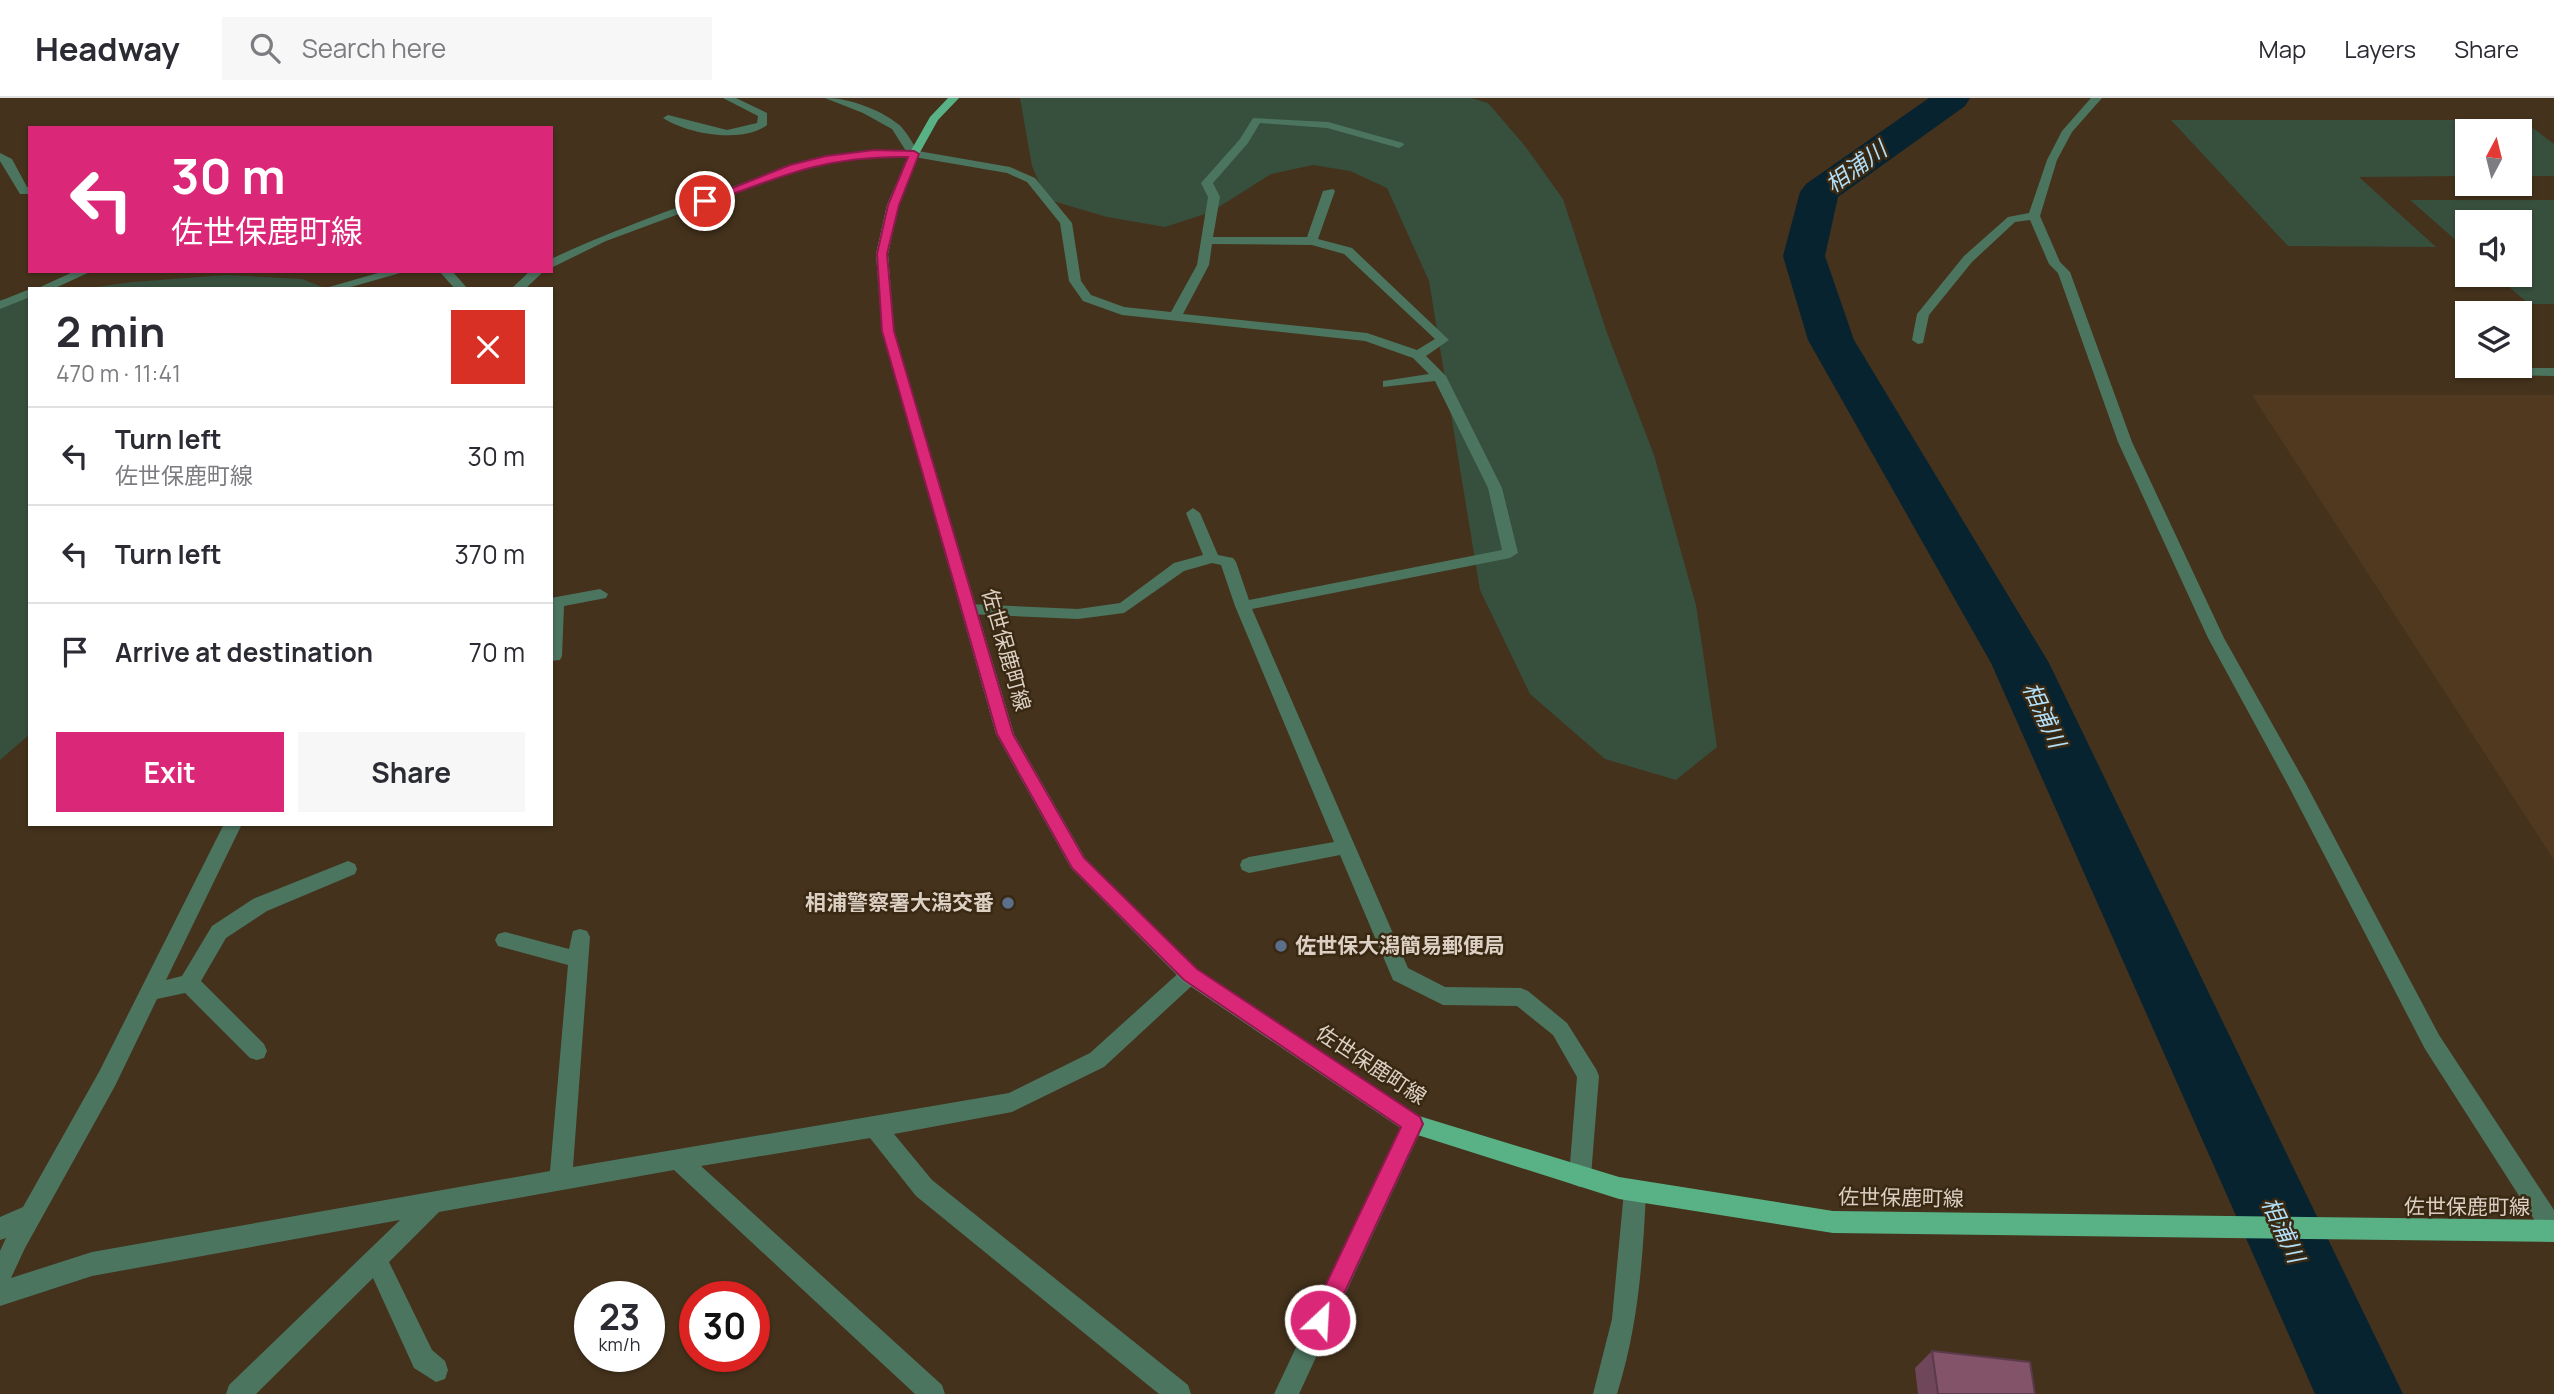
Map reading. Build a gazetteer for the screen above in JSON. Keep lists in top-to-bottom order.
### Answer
{
  "streets": {
    "main road": ["佐世保鹿町線"]
  },
  "water": ["相浦川"],
  "places": ["相浦警察署大潟交番", "佐世保大潟簡易郵便局"],
  "north": "top",
  "page": {
    "header": "Headway",
    "search": "Search here",
    "nav": ["Map", "Layers", "Share"],
    "turn": ["30 m", "佐世保鹿町線"],
    "heading": ["2 min", "470 m · 11:41"],
    "list": [
      {
        "name": "Turn left",
        "note": "佐世保鹿町線",
        "value": "30 m"
      },
      {
        "name": "Turn left",
        "value": "370 m"
      },
      {
        "name": "Arrive at destination",
        "value": "70 m"
      }
    ],
    "buttons": ["Exit", "Share"],
    "speed": "23 km/h",
    "limit": "30"
  }
}
